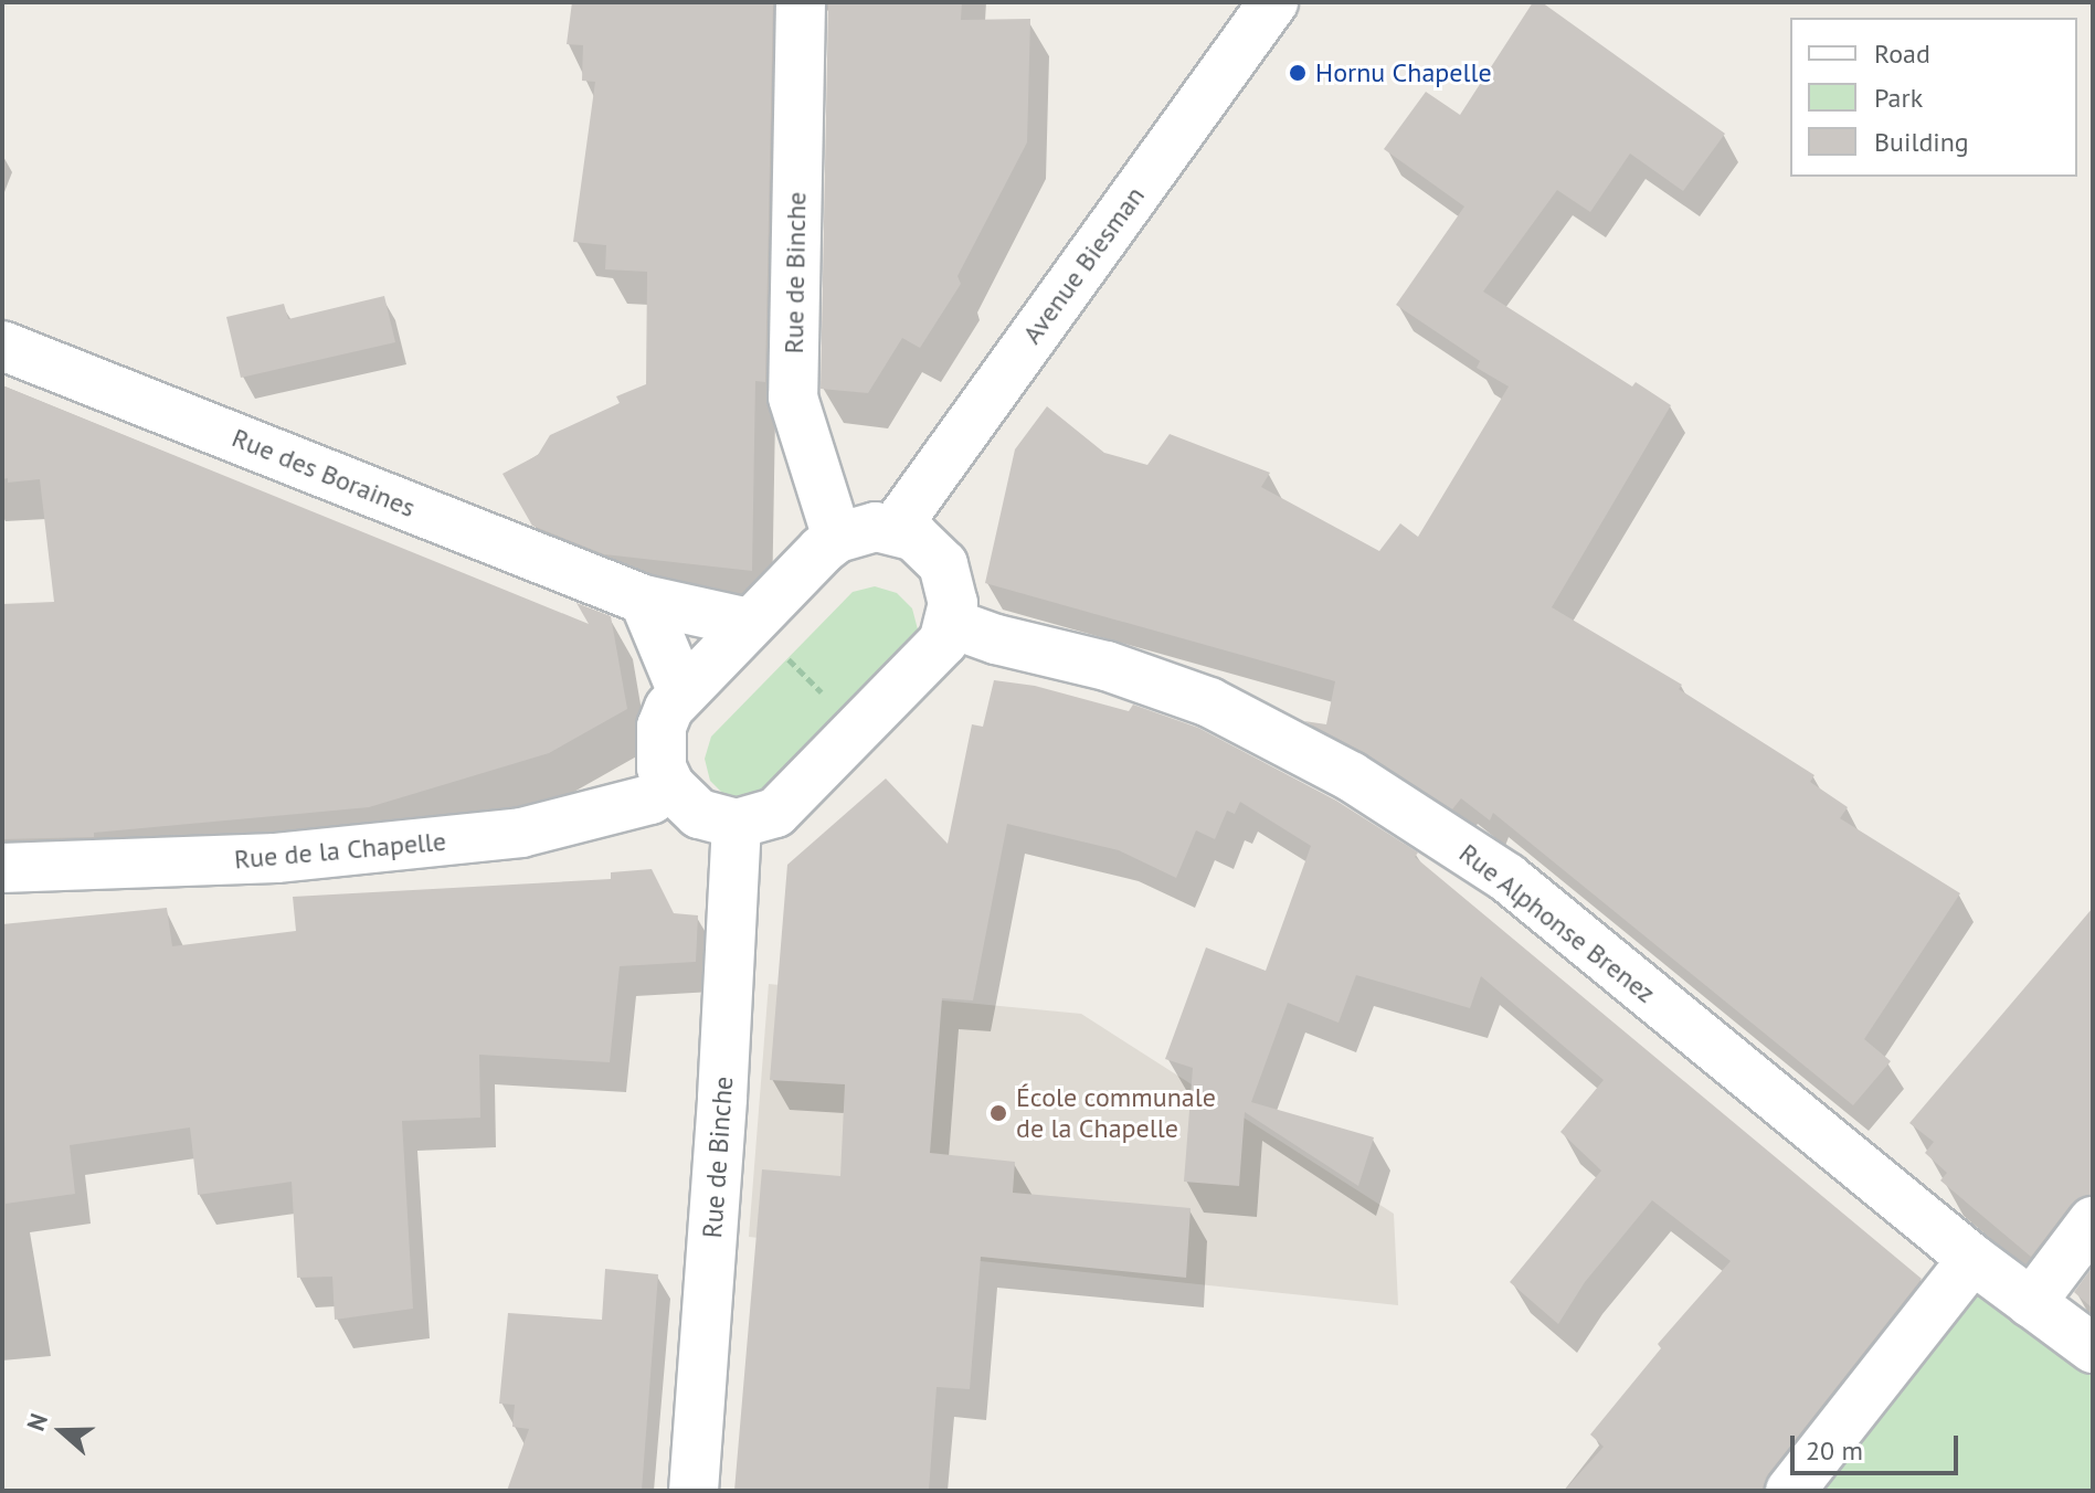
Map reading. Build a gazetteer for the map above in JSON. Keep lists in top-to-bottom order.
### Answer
{
  "streets": {
    "street": [
      "Avenue Biesman",
      "Rue de Binche",
      "Rue des Boraines",
      "Rue de la Chapelle",
      "Rue Alphonse Brenez"
    ]
  },
  "crossings": [
    ["Avenue Biesman", "Rue de Binche"],
    ["Avenue Biesman", "Rue des Boraines"],
    ["Avenue Biesman", "Rue Alphonse Brenez"],
    ["Rue de Binche", "Rue des Boraines"],
    ["Rue de Binche", "Rue Alphonse Brenez"],
    ["Rue des Boraines", "Rue Alphonse Brenez"]
  ],
  "places": ["Hornu Chapelle", "École communale de la Chapelle"],
  "legend": ["Road", "Park", "Building"],
  "scale_bar": "20 m",
  "north": "left"
}
